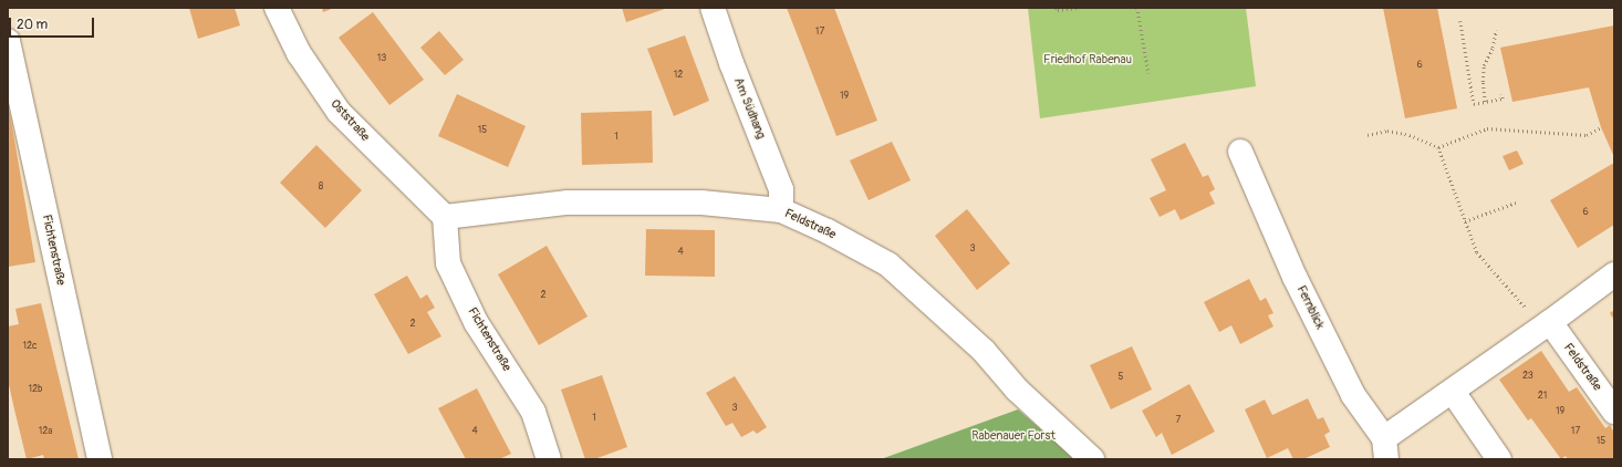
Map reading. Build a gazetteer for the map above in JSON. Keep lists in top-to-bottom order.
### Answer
{
  "streets": {
    "street": [
      "Am Südhang",
      "Oststraße",
      "Feldstraße",
      "Fichtenstraße",
      "Fernblick"
    ]
  },
  "crossings": [
    ["Am Südhang", "Feldstraße"],
    ["Oststraße", "Feldstraße"],
    ["Oststraße", "Fichtenstraße"],
    ["Feldstraße", "Fichtenstraße"]
  ],
  "parks": ["Friedhof Rabenau", "Rabenauer Forst"],
  "house_numbers": [
    "17",
    "13",
    "6",
    "12",
    "19",
    "15",
    "1",
    "8",
    "6",
    "3",
    "4",
    "2",
    "2",
    "12c",
    "23",
    "5",
    "12b",
    "21",
    "3",
    "19",
    "1",
    "7",
    "12a",
    "4",
    "17",
    "15"
  ],
  "scale_bar": "20 m"
}
